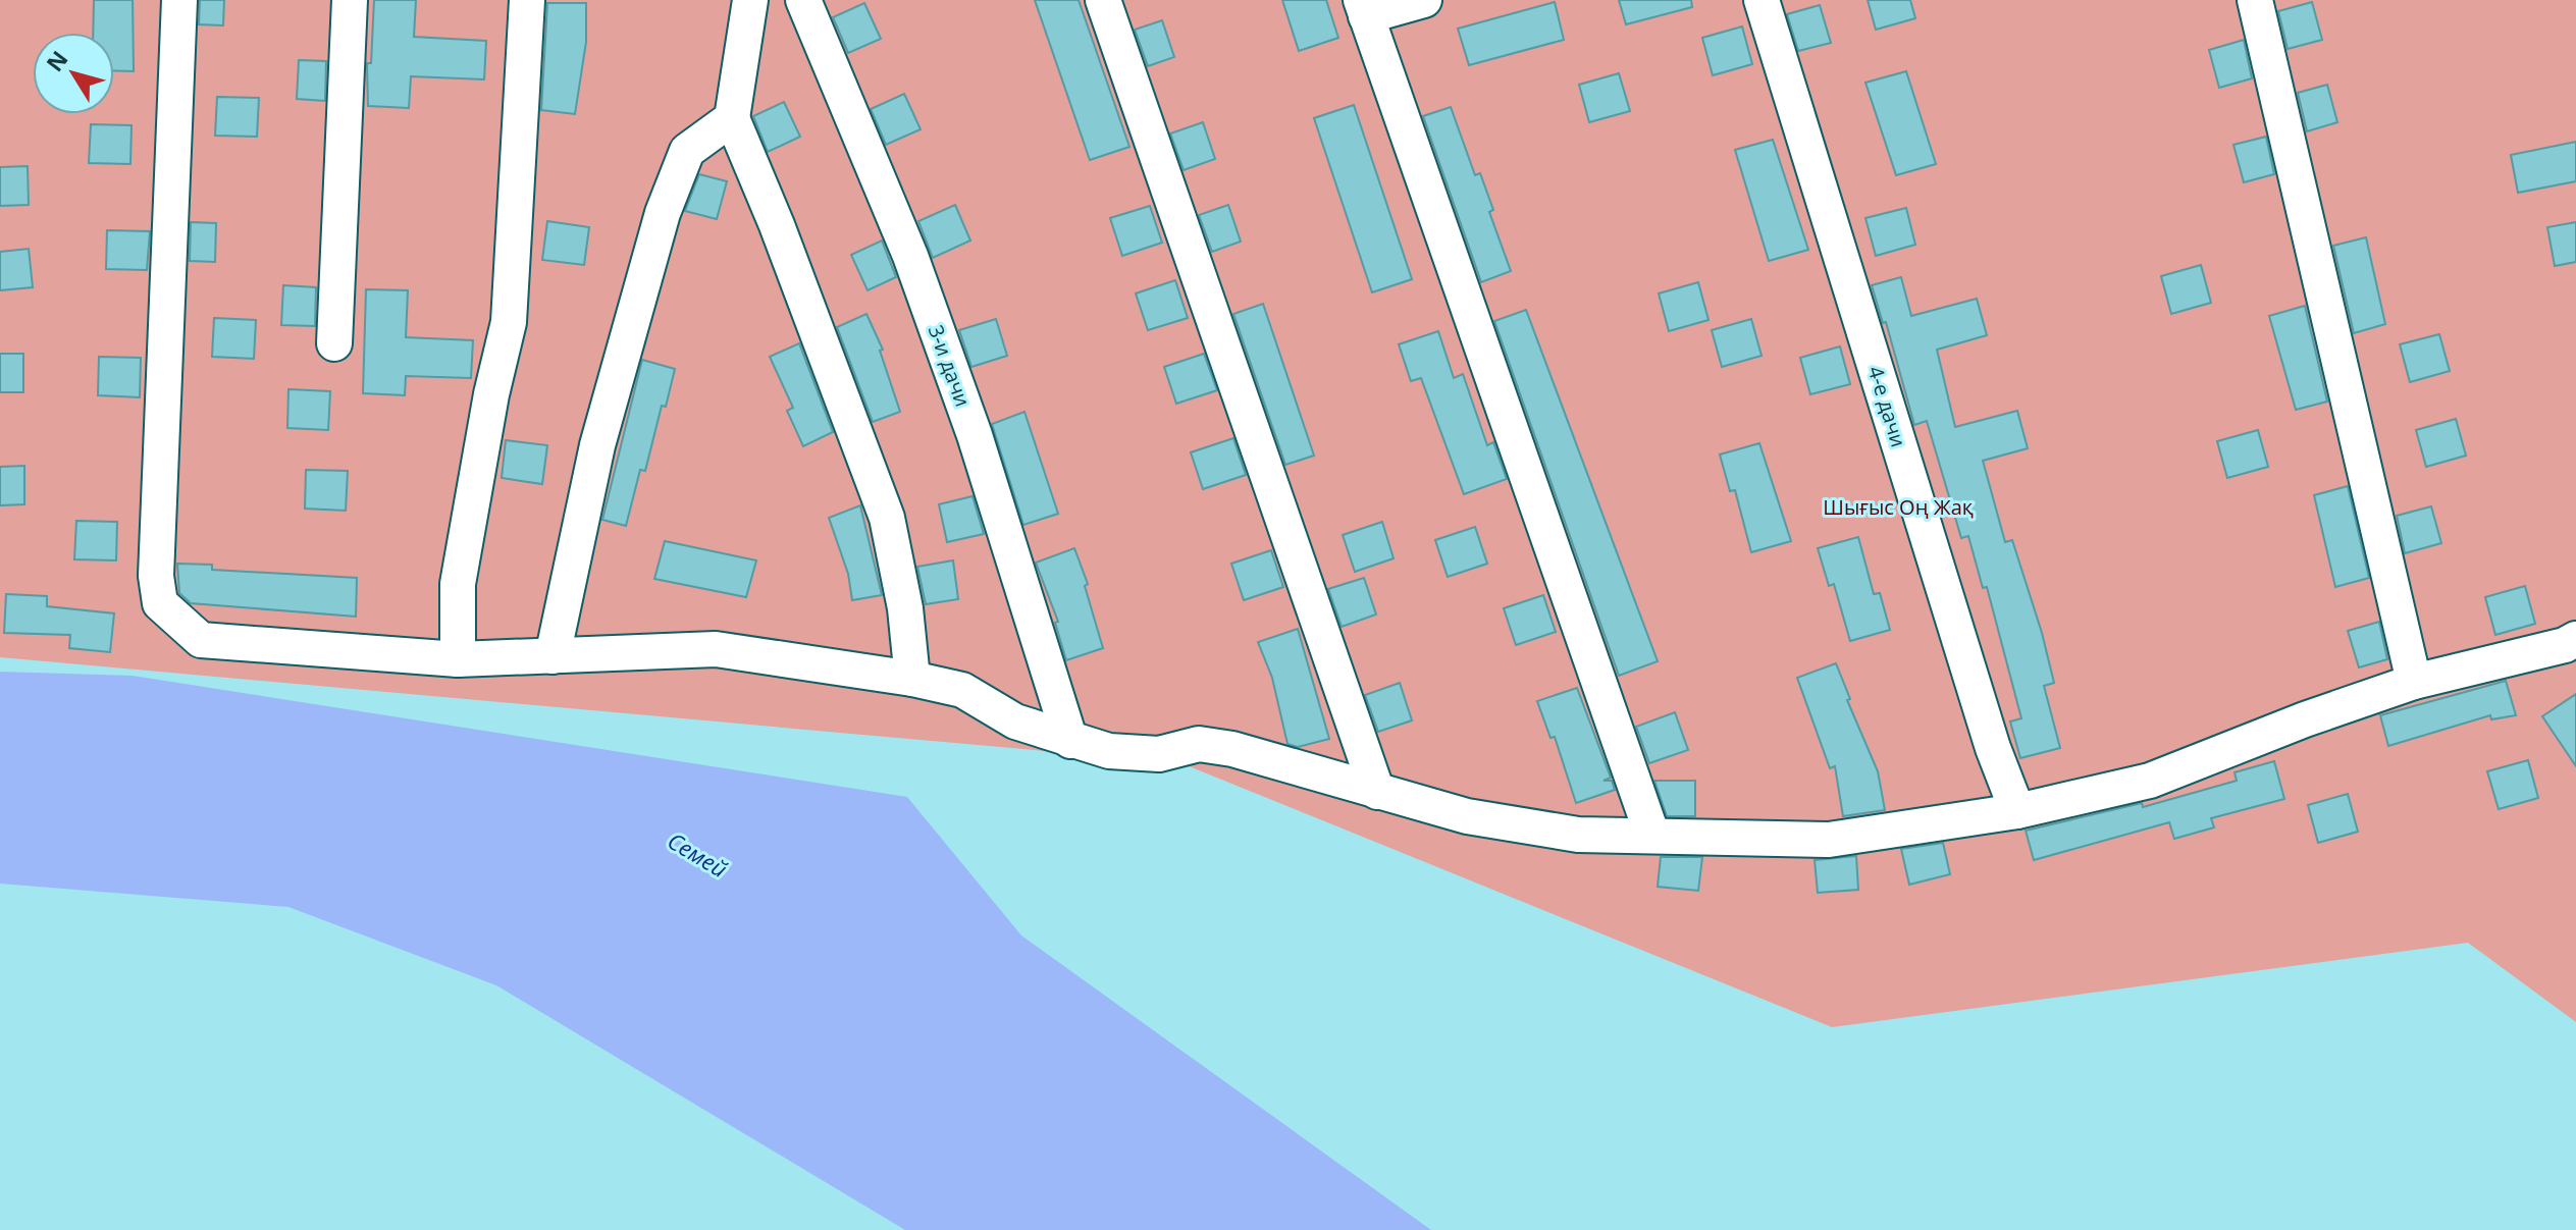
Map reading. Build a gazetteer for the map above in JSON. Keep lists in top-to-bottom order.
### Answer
{
  "streets": {
    "lane": ["3-и дачи", "4-е дачи"]
  },
  "water": ["Семей"],
  "parks": ["Шығыс Оң Жақ"],
  "north": "top left"
}
